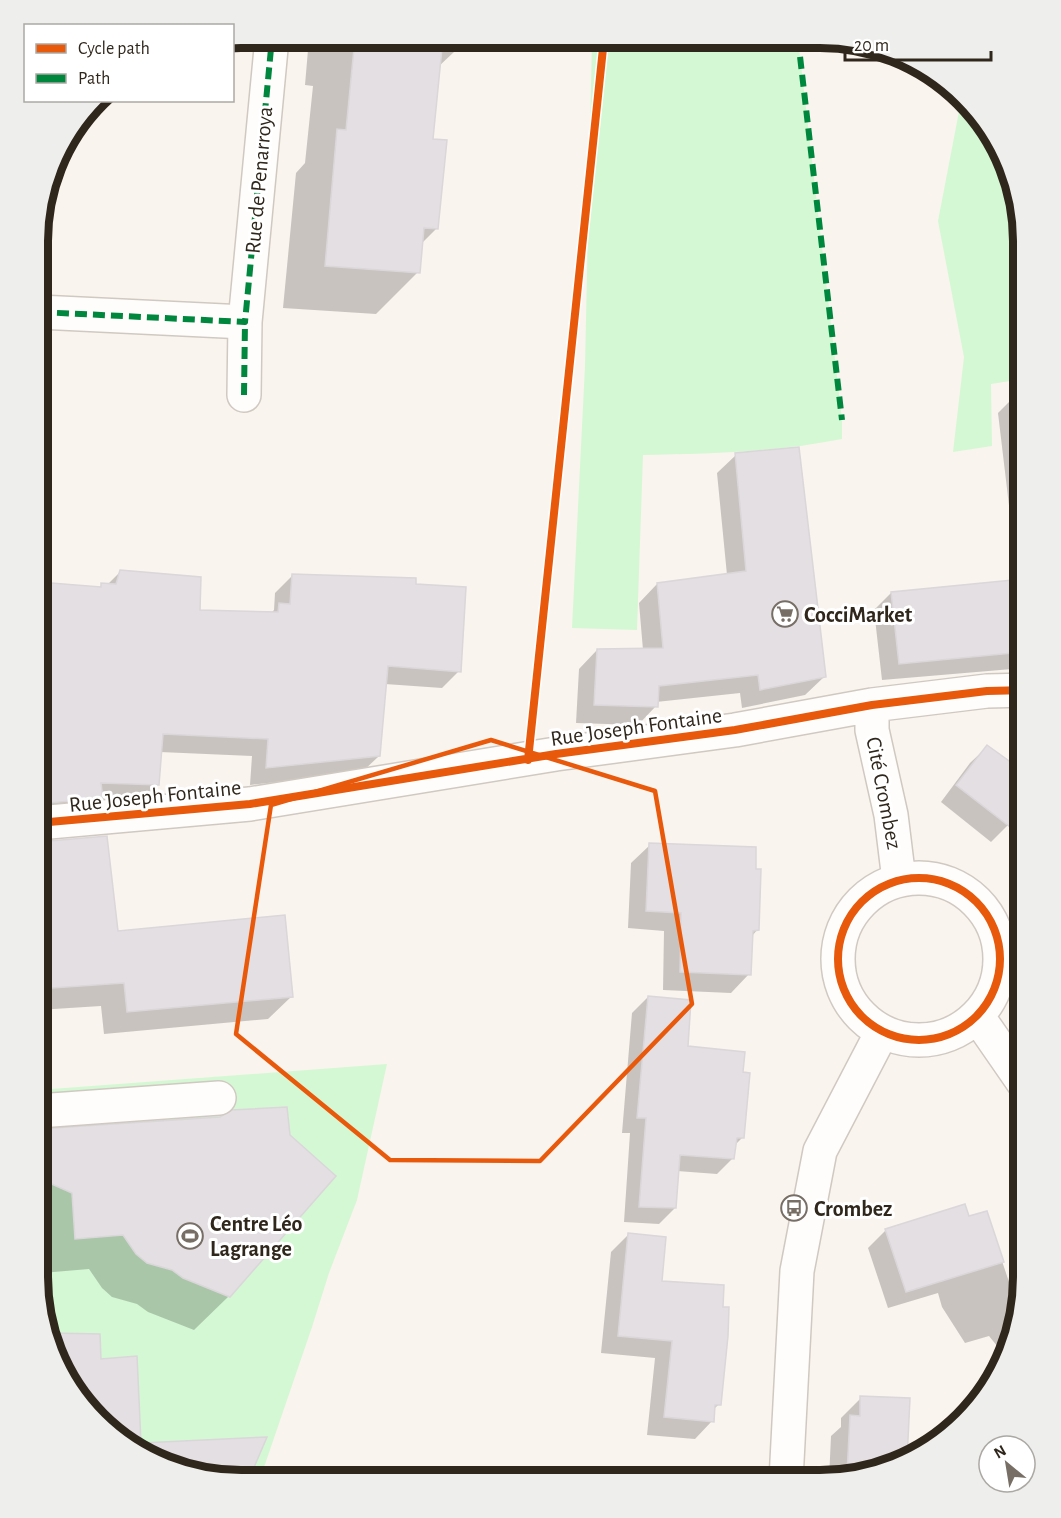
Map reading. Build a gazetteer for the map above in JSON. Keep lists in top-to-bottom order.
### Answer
{
  "streets": {
    "street": ["Rue de Penarroya", "Rue Joseph Fontaine", "Cité Crombez"]
  },
  "crossings": [
    ["Rue Joseph Fontaine", "Cité Crombez"]
  ],
  "places": {
    "supermarket": ["CocciMarket"],
    "bus stop": ["Crombez"],
    "sports": ["Centre Léo Lagrange"]
  },
  "legend": ["Cycle path", "Path"],
  "scale_bar": "20 m",
  "north": "top left"
}
